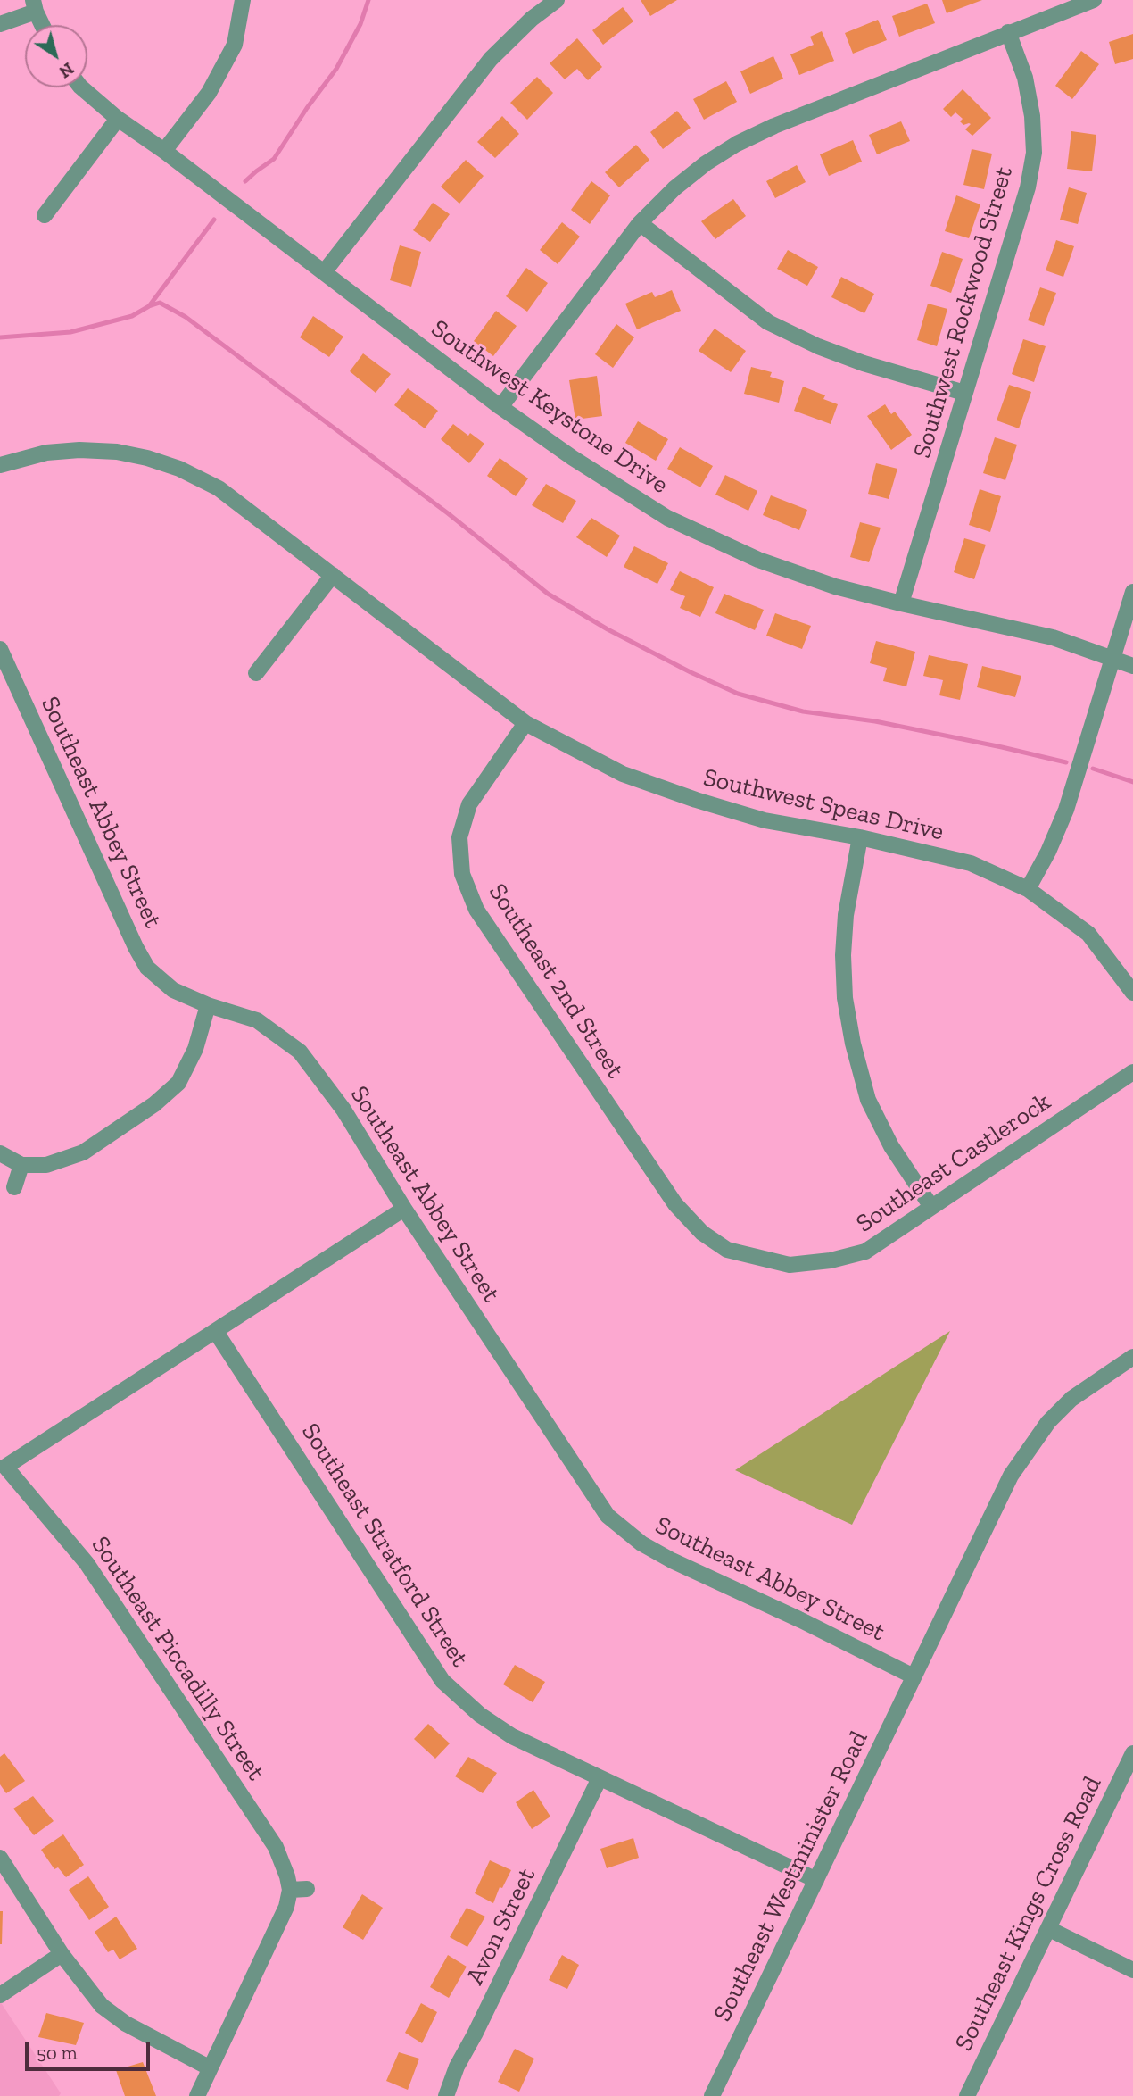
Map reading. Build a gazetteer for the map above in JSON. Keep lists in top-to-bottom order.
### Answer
{
  "streets": {
    "street": [
      "Southwest Rockwood Street",
      "Southwest Keystone Drive",
      "Southwest Speas Drive",
      "Southeast Abbey Street",
      "Southeast 2nd Street",
      "Southeast Castlerock",
      "Southeast Stratford Street",
      "Southeast Piccadilly Street",
      "Southeast Westminister Road",
      "Southeast Kings Cross Road",
      "Avon Street"
    ]
  },
  "crossings": [
    ["Southwest Rockwood Street", "Southwest Keystone Drive"],
    ["Southwest Speas Drive", "Southeast 2nd Street"],
    ["Southeast Abbey Street", "Southeast Westminister Road"],
    ["Southeast 2nd Street", "Southeast Castlerock"],
    ["Southeast Stratford Street", "Southeast Piccadilly Street"],
    ["Southeast Stratford Street", "Southeast Westminister Road"],
    ["Southeast Stratford Street", "Avon Street"]
  ],
  "scale_bar": "50 m",
  "north": "bottom right"
}
